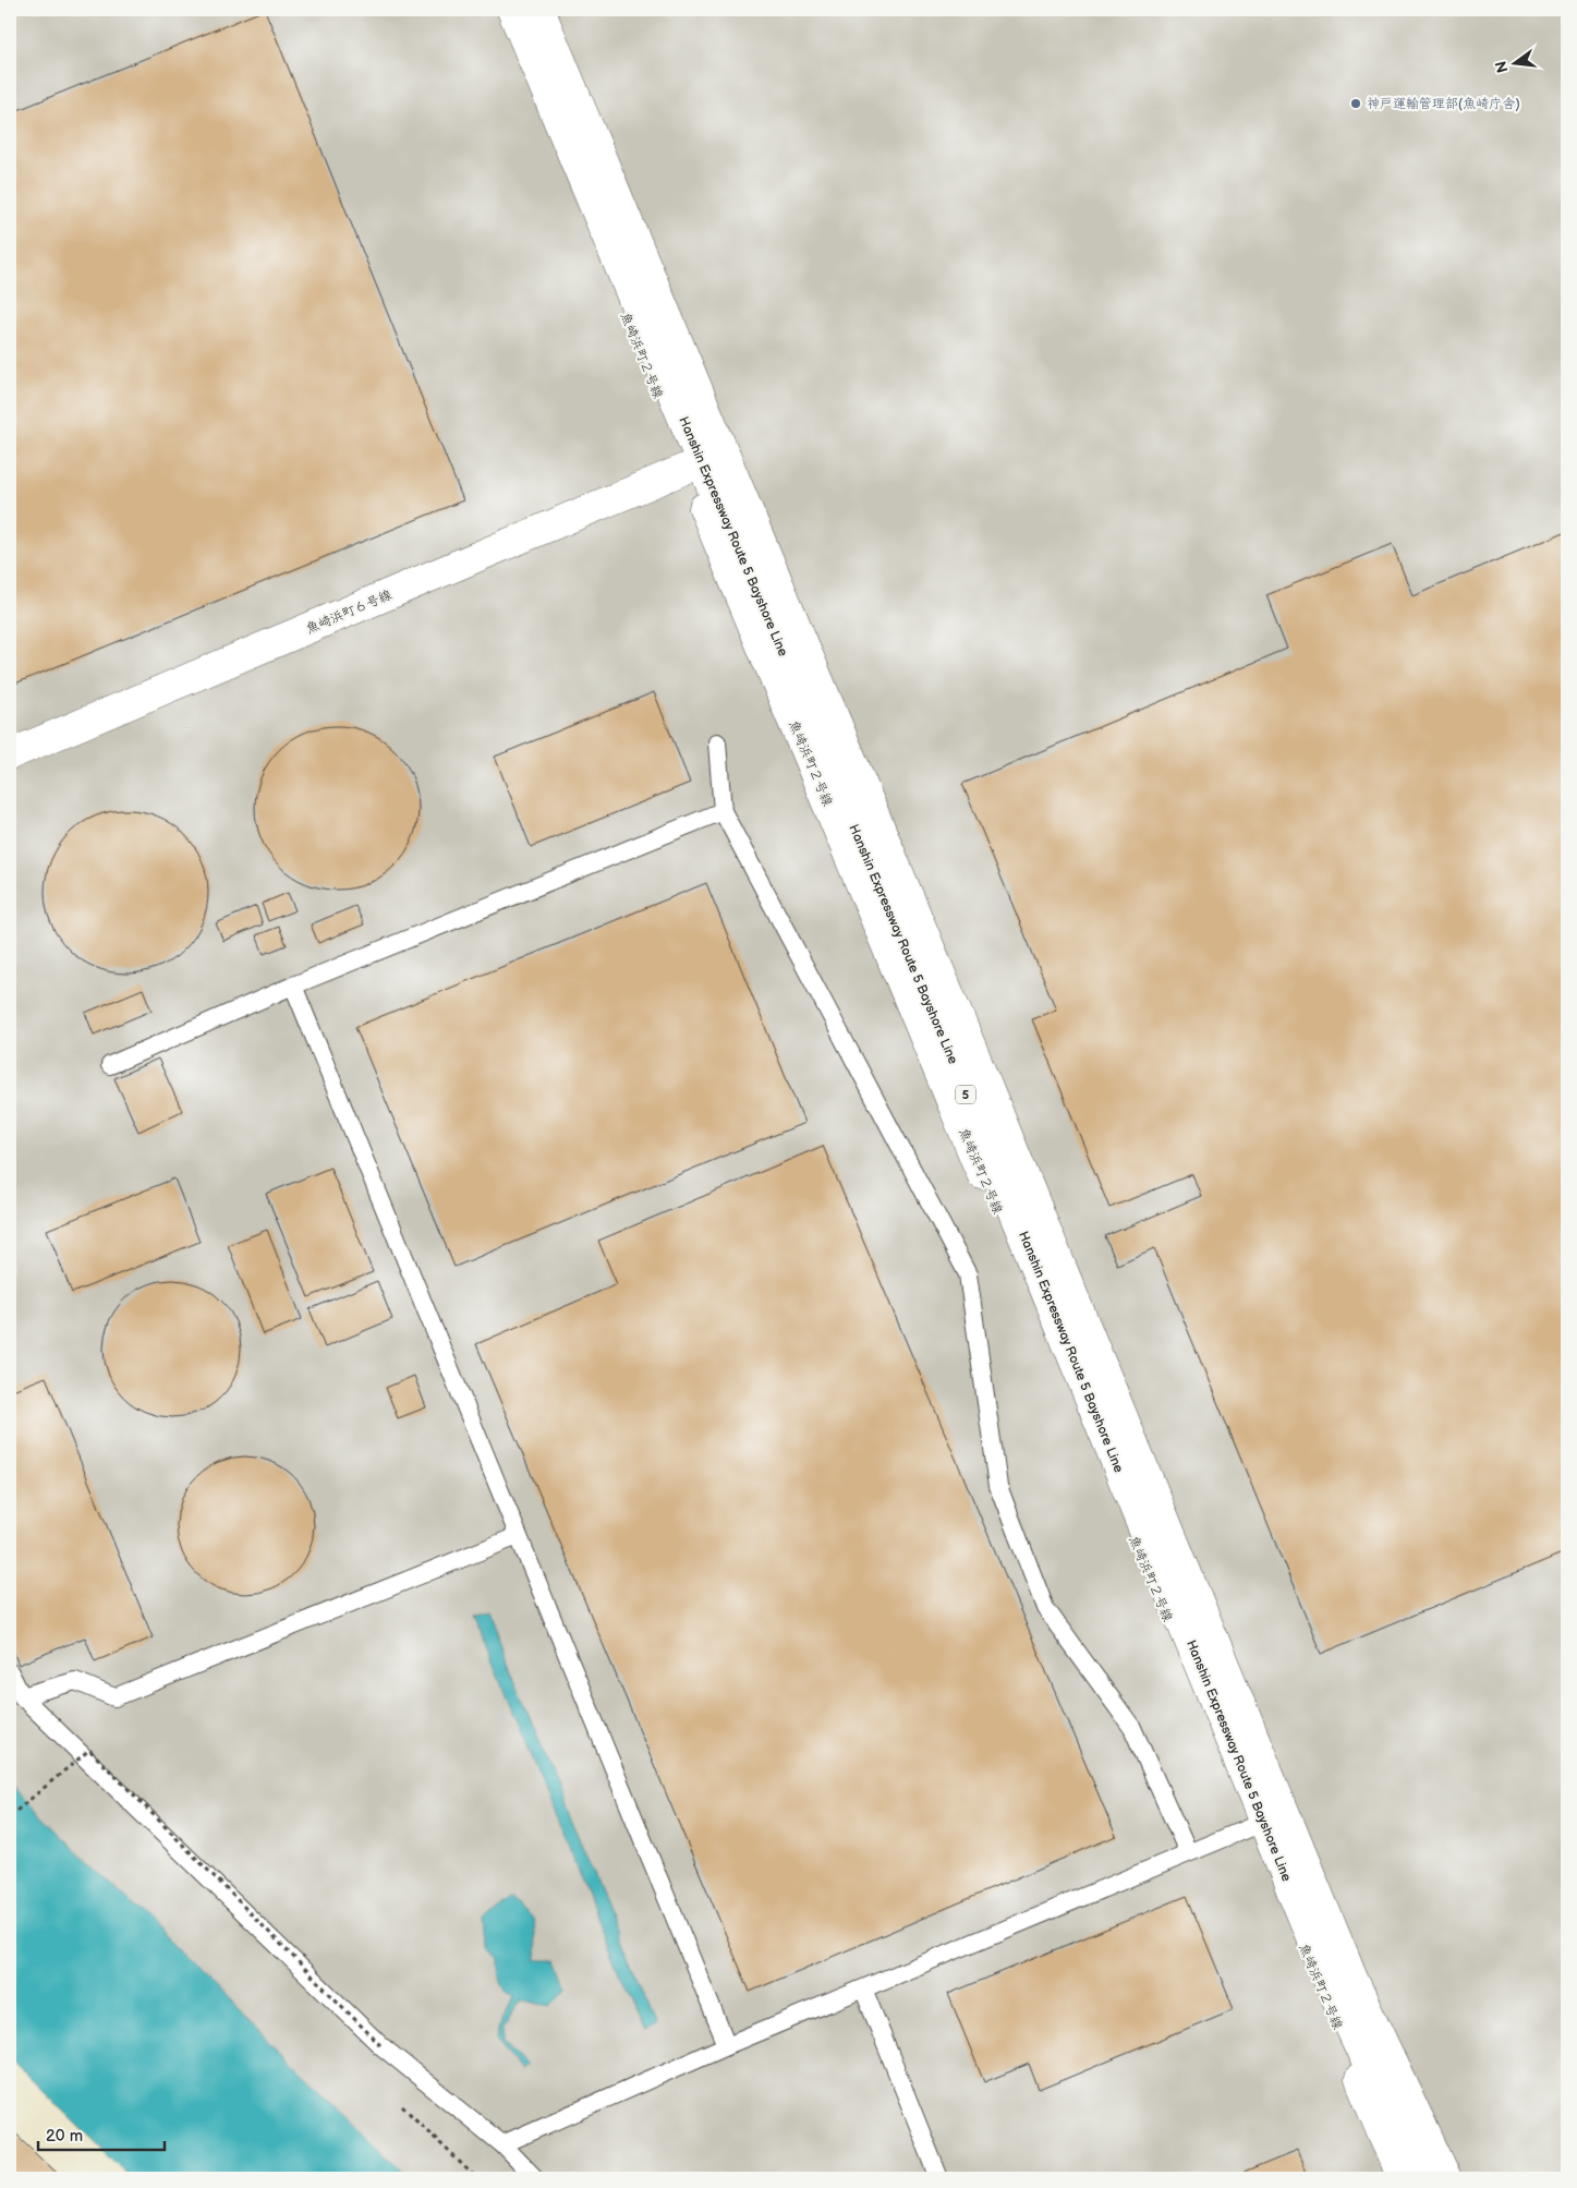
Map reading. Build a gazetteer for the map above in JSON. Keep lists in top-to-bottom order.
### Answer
{
  "streets": {
    "main road": [
      "魚崎浜町２号線",
      "Hanshin Expressway Route 5 Bayshore Line",
      "魚崎浜町６号線",
      "5"
    ]
  },
  "crossings": [
    ["魚崎浜町２号線", "魚崎浜町６号線"]
  ],
  "places": ["神戸運輸管理部(魚崎庁舎)"],
  "scale_bar": "20 m",
  "north": "left"
}
